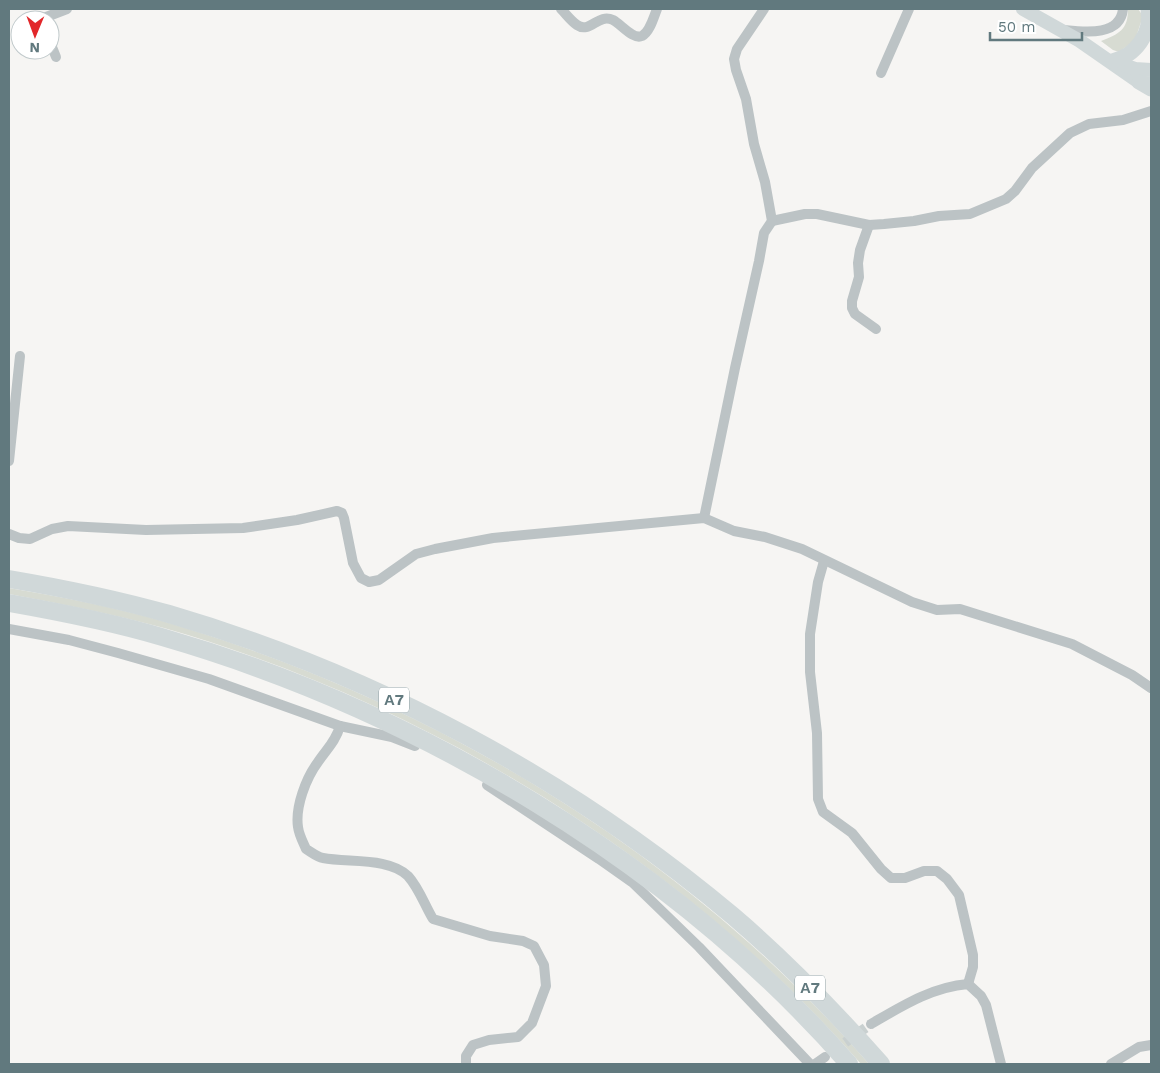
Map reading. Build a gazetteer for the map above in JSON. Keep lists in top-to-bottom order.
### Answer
{
  "streets": {
    "highway": ["Α7"]
  },
  "scale_bar": "50 m",
  "north": "bottom"
}
